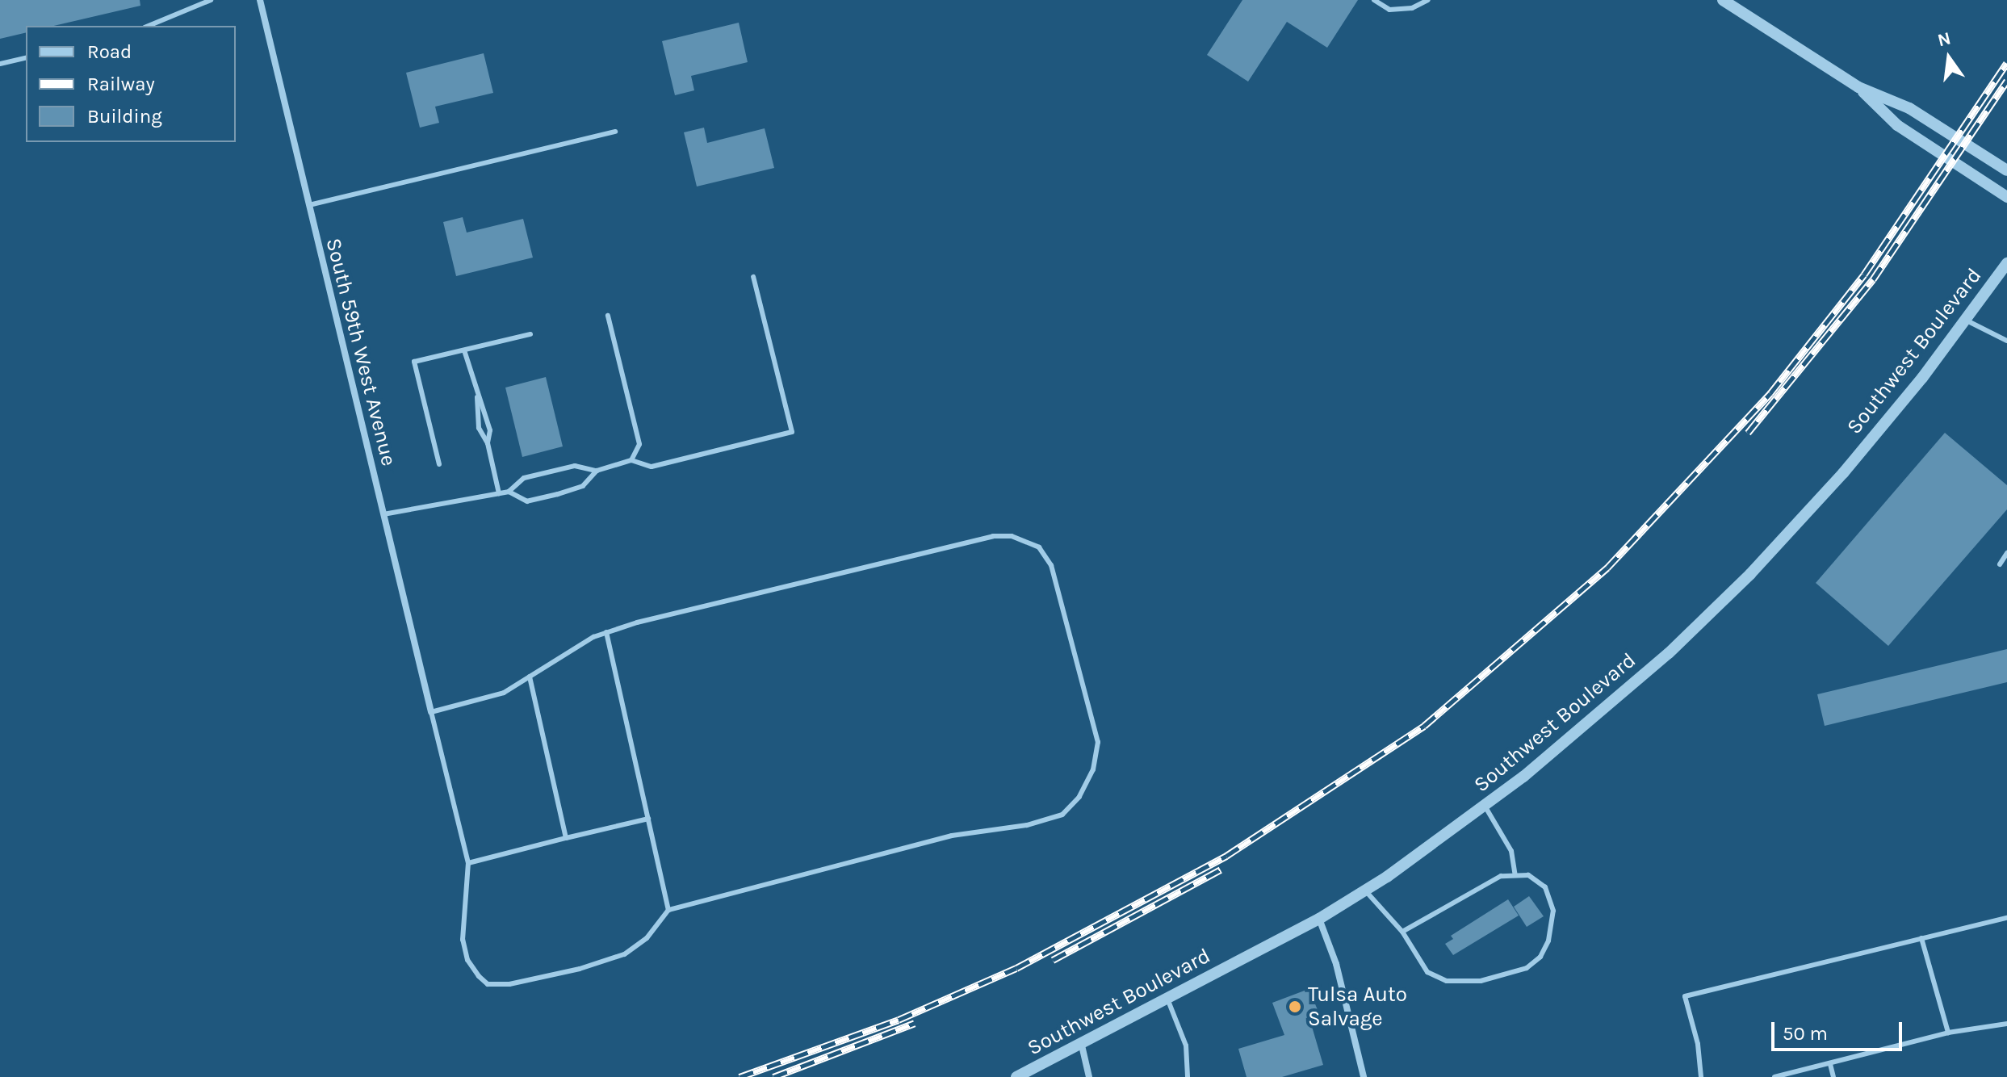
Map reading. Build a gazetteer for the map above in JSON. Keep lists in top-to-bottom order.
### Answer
{
  "streets": {
    "street": ["Southwest Boulevard", "South 59th West Avenue"]
  },
  "places": ["Tulsa Auto Salvage"],
  "legend": ["Road", "Railway", "Building"],
  "scale_bar": "50 m",
  "north": "top"
}
